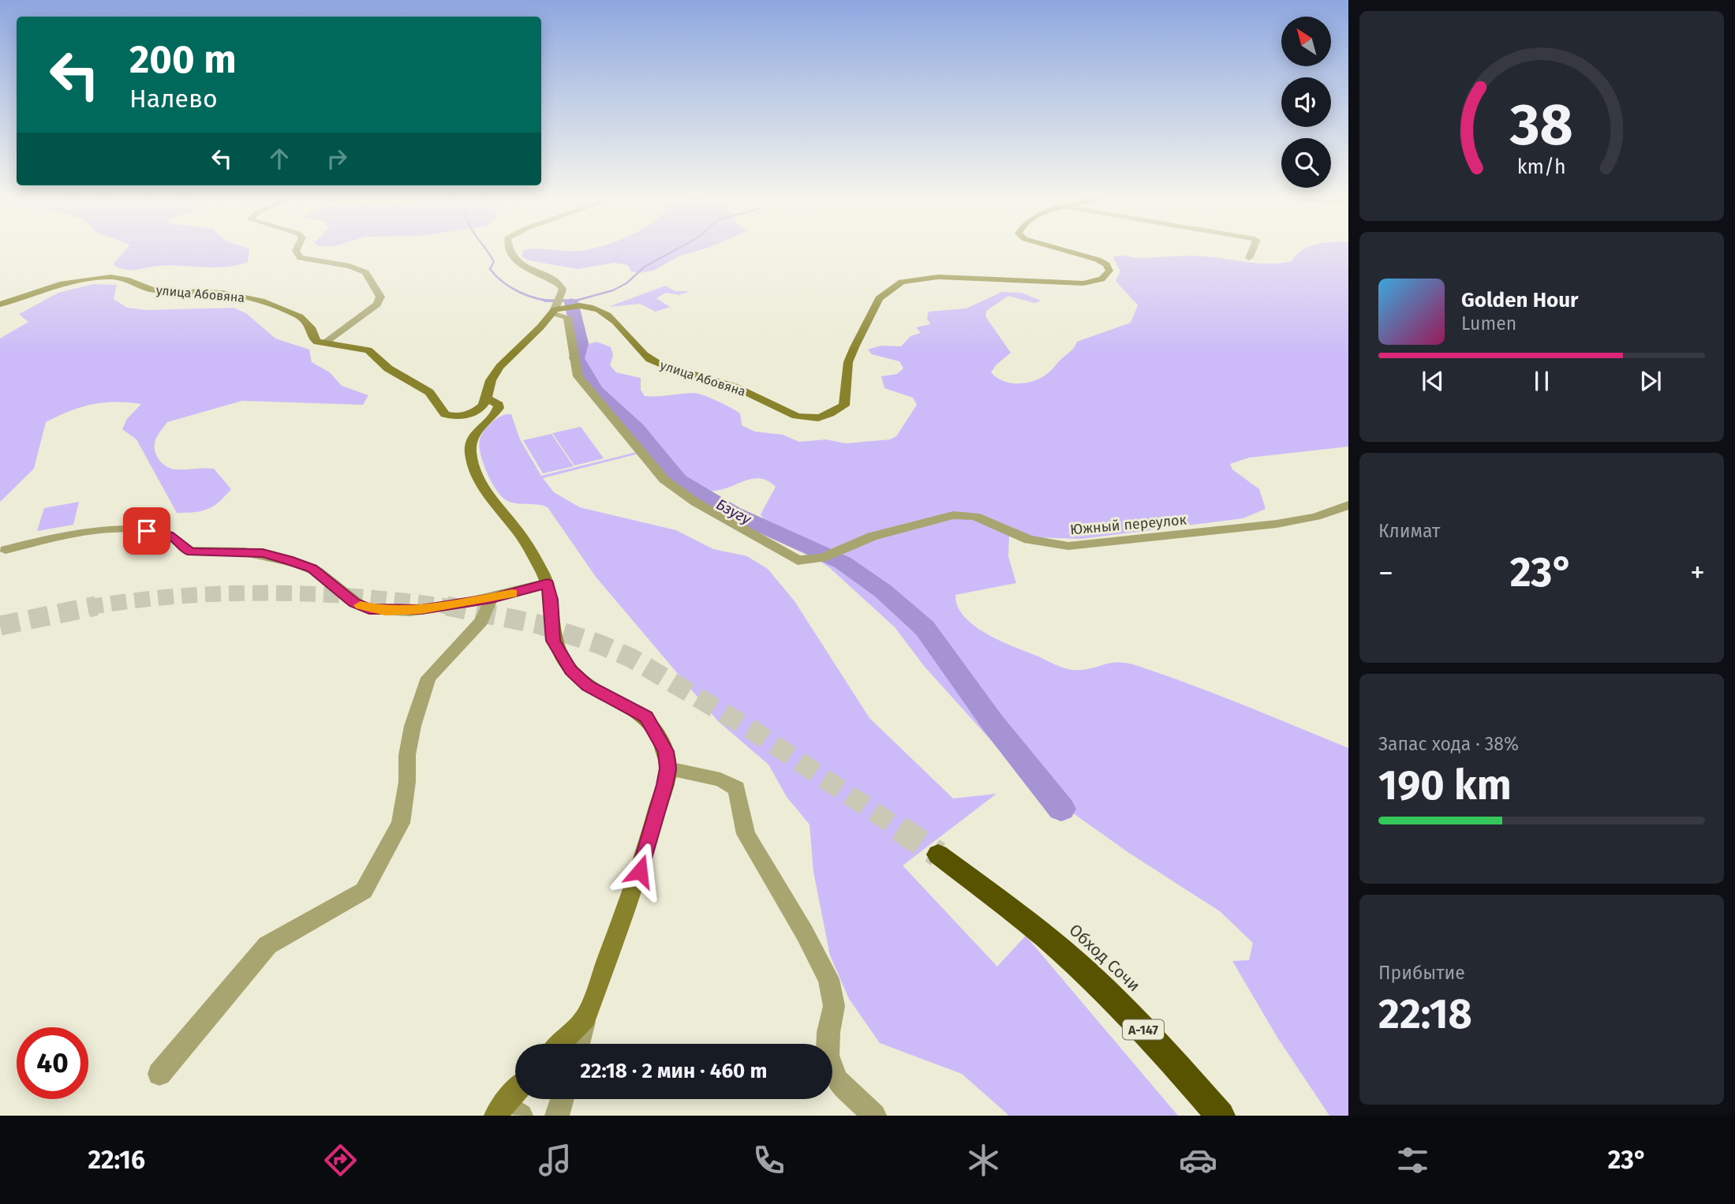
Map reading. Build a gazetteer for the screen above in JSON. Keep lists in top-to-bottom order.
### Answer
{
  "streets": {
    "highway": ["Обход Сочи", "А-147"],
    "street": ["улица Абовяна", "Южный переулок"]
  },
  "crossings": [
    ["улица Абовяна", "Южный переулок"]
  ],
  "water": ["Бзугу"],
  "north": "top left",
  "page": {
    "turn": ["200 m", "Налево"],
    "song": ["Golden Hour", "Lumen"],
    "tile": [
      "Климат",
      ["Запас хода · 38%", "190 km"],
      ["Прибытие", "22:18"]
    ],
    "heat": ["−", "23°", "+"],
    "limit": "40",
    "trip": "22:18 · 2 мин · 460 m",
    "tabs": ["22:16", "23°"],
    "gauge": ["38", "km/h"]
  }
}
